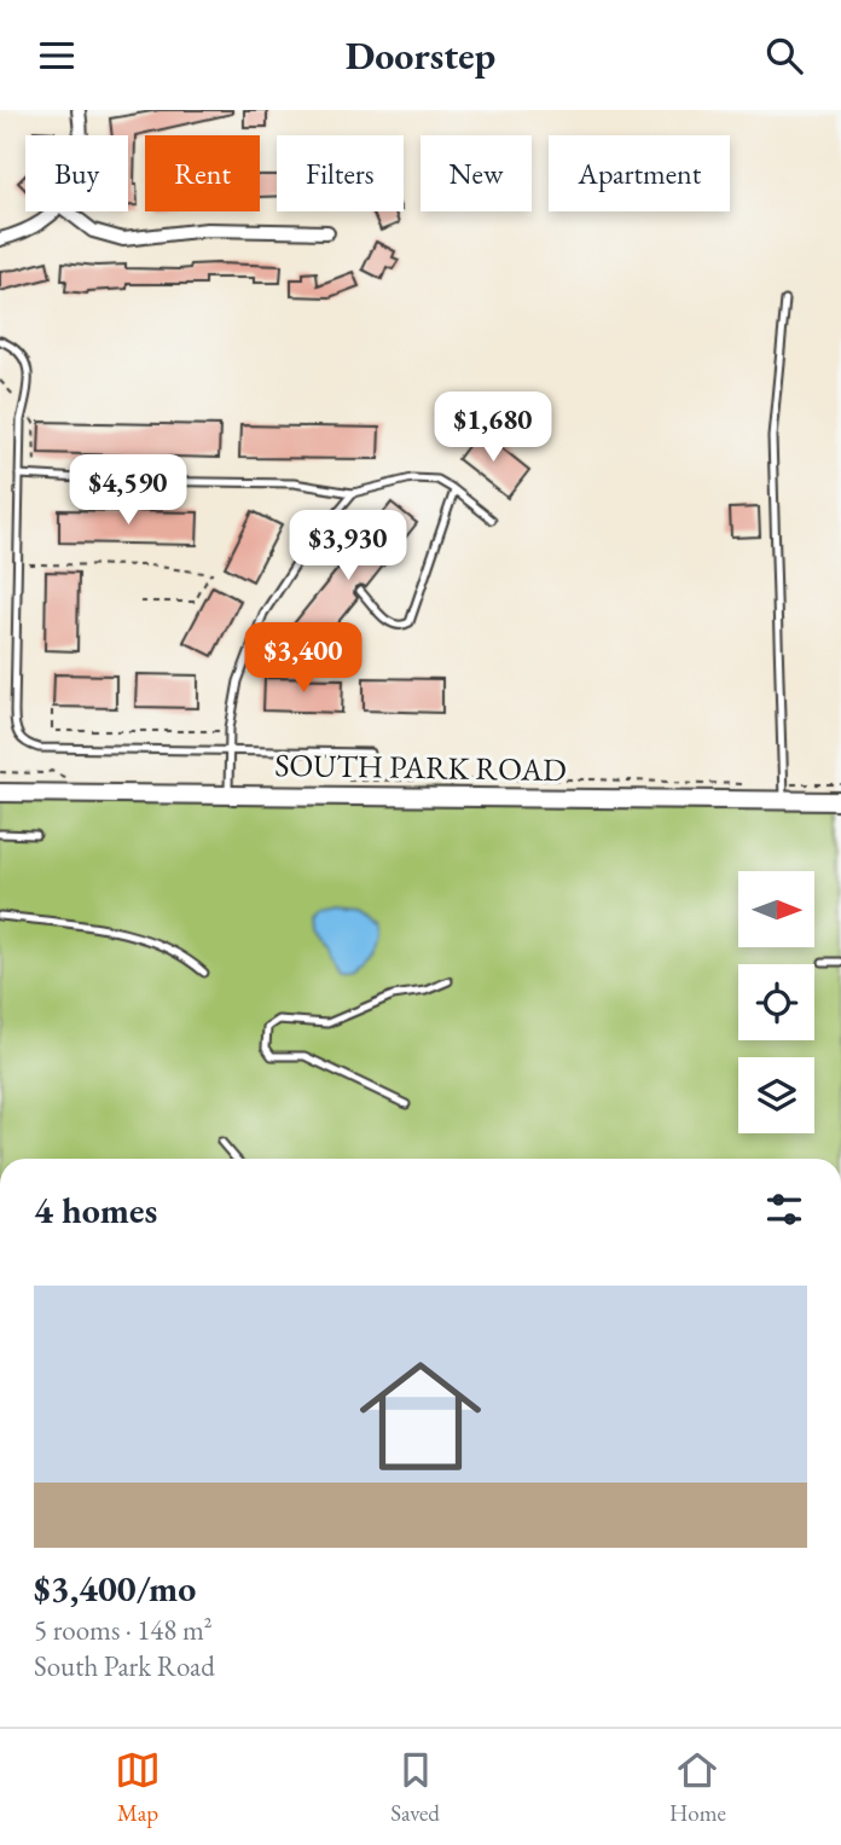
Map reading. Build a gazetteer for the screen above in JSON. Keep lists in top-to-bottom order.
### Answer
{
  "streets": {
    "street": ["SOUTH PARK ROAD"]
  },
  "north": "right",
  "page": {
    "header": "Doorstep",
    "chip": [
      "Buy",
      "Rent",
      "Filters",
      "New",
      "Apartment"
    ],
    "price": [
      "$1,680",
      "$4,590",
      "$3,930",
      "$3,400"
    ],
    "heading": "4 homes",
    "list": [
      {
        "name": "$3,400/mo",
        "note": "5 rooms · 148 m² · South Park Road"
      }
    ],
    "tabs": ["Map", "Saved", "Home"]
  }
}
